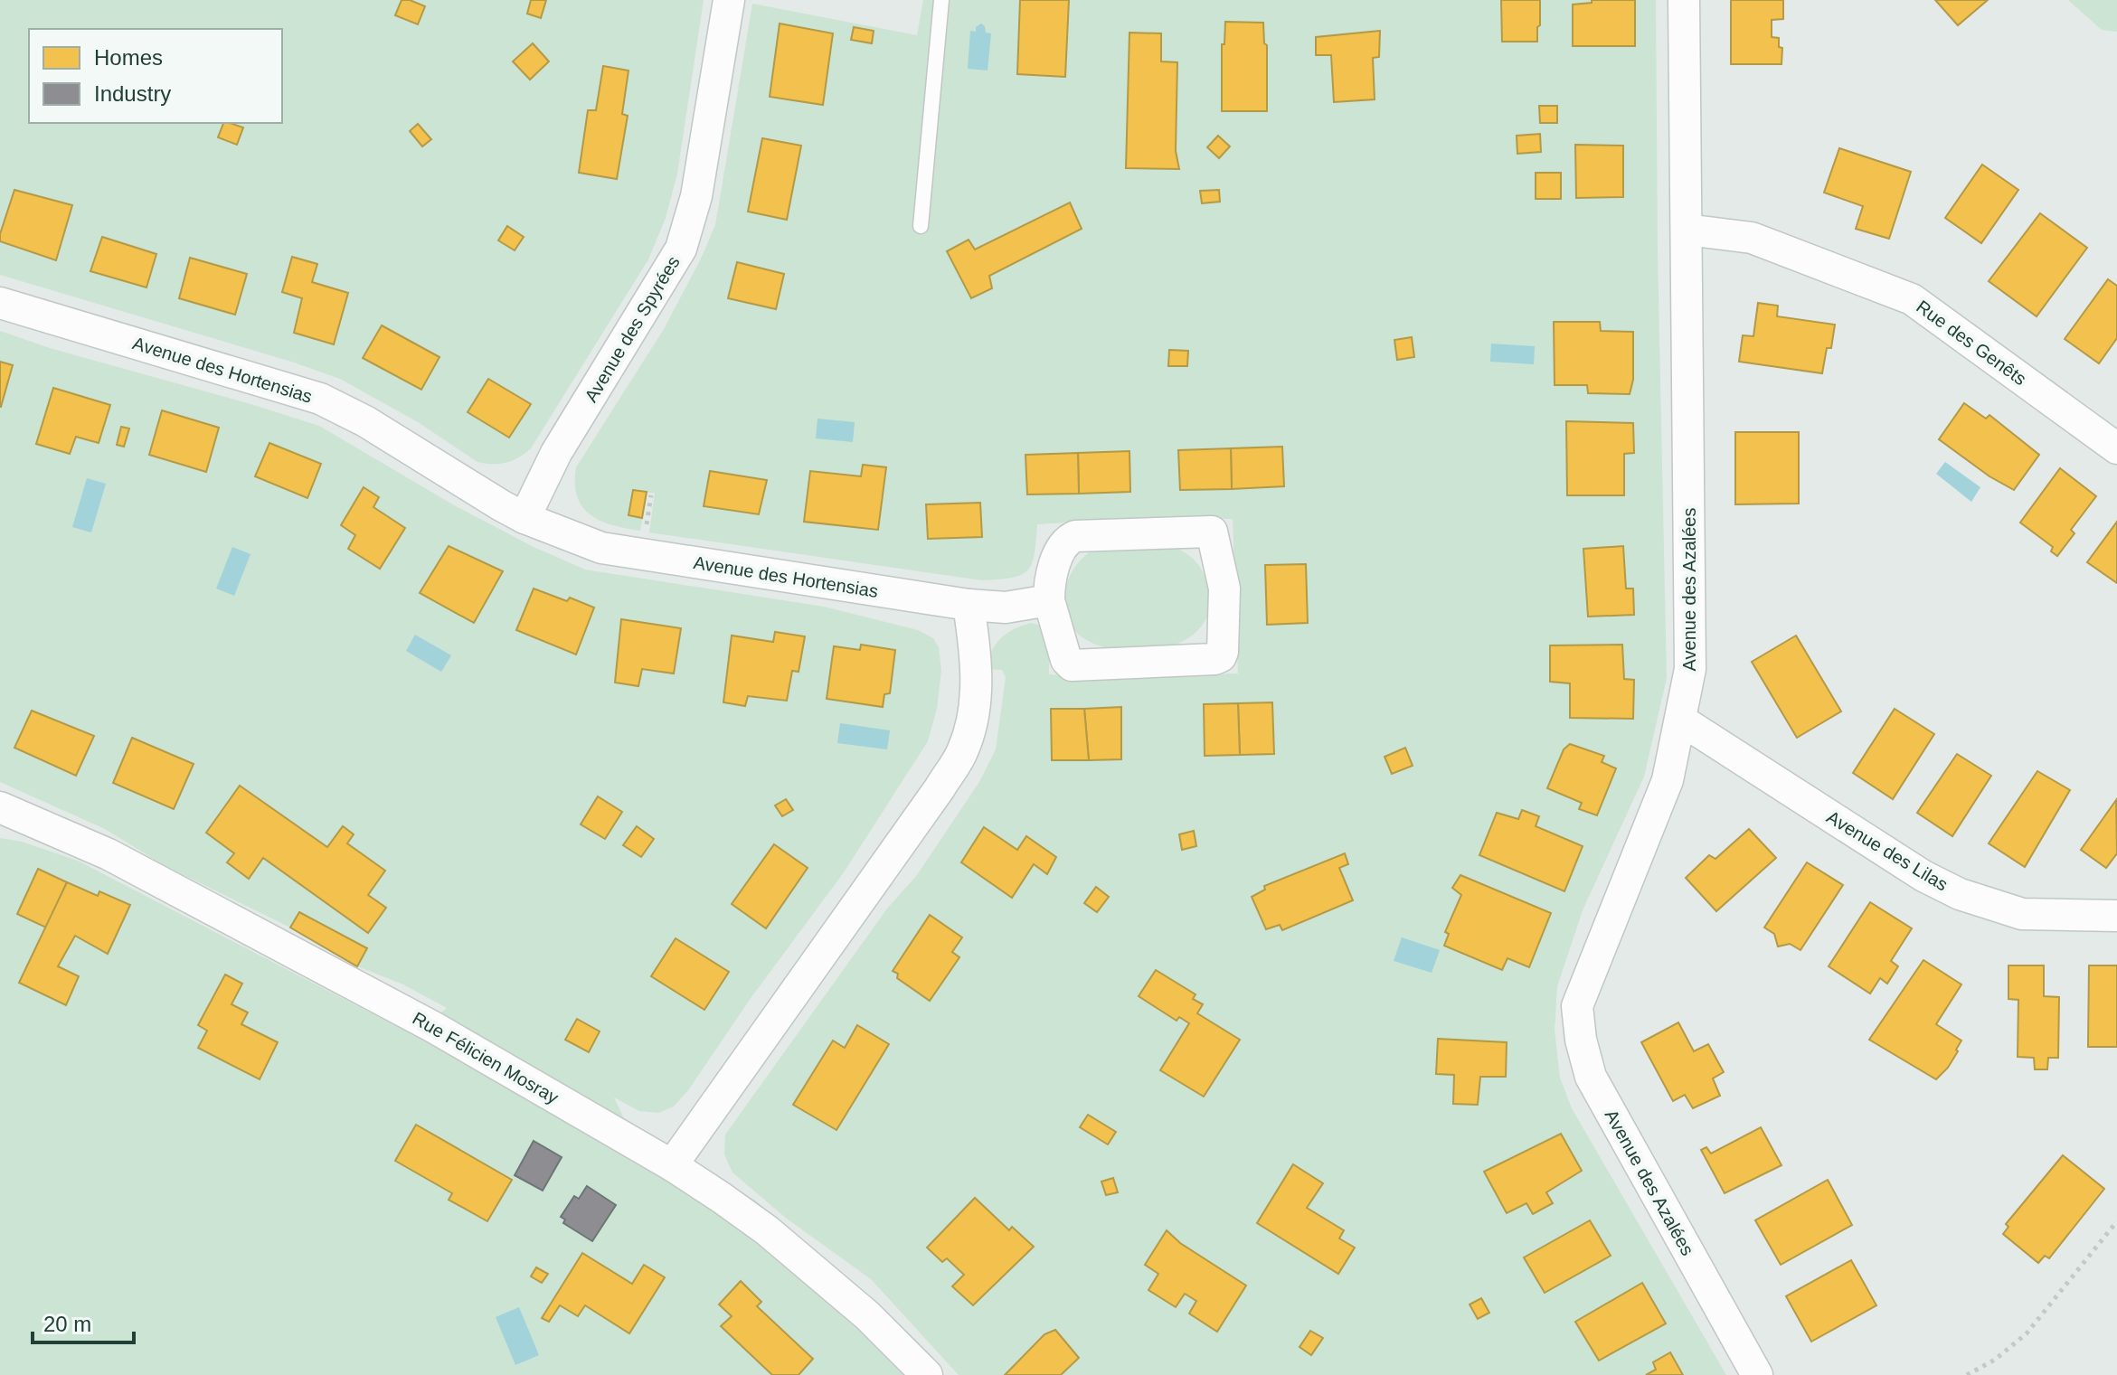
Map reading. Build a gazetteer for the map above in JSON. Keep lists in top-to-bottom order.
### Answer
{
  "streets": {
    "street": [
      "Avenue des Spyrées",
      "Rue des Genêts",
      "Avenue des Hortensias",
      "Avenue des Azalées",
      "Avenue des Lilas",
      "Rue Félicien Mosray"
    ]
  },
  "crossings": [
    ["Avenue des Spyrées", "Avenue des Hortensias"],
    ["Rue des Genêts", "Avenue des Azalées"],
    ["Avenue des Azalées", "Avenue des Lilas"]
  ],
  "legend": ["Homes", "Industry"],
  "scale_bar": "20 m"
}
